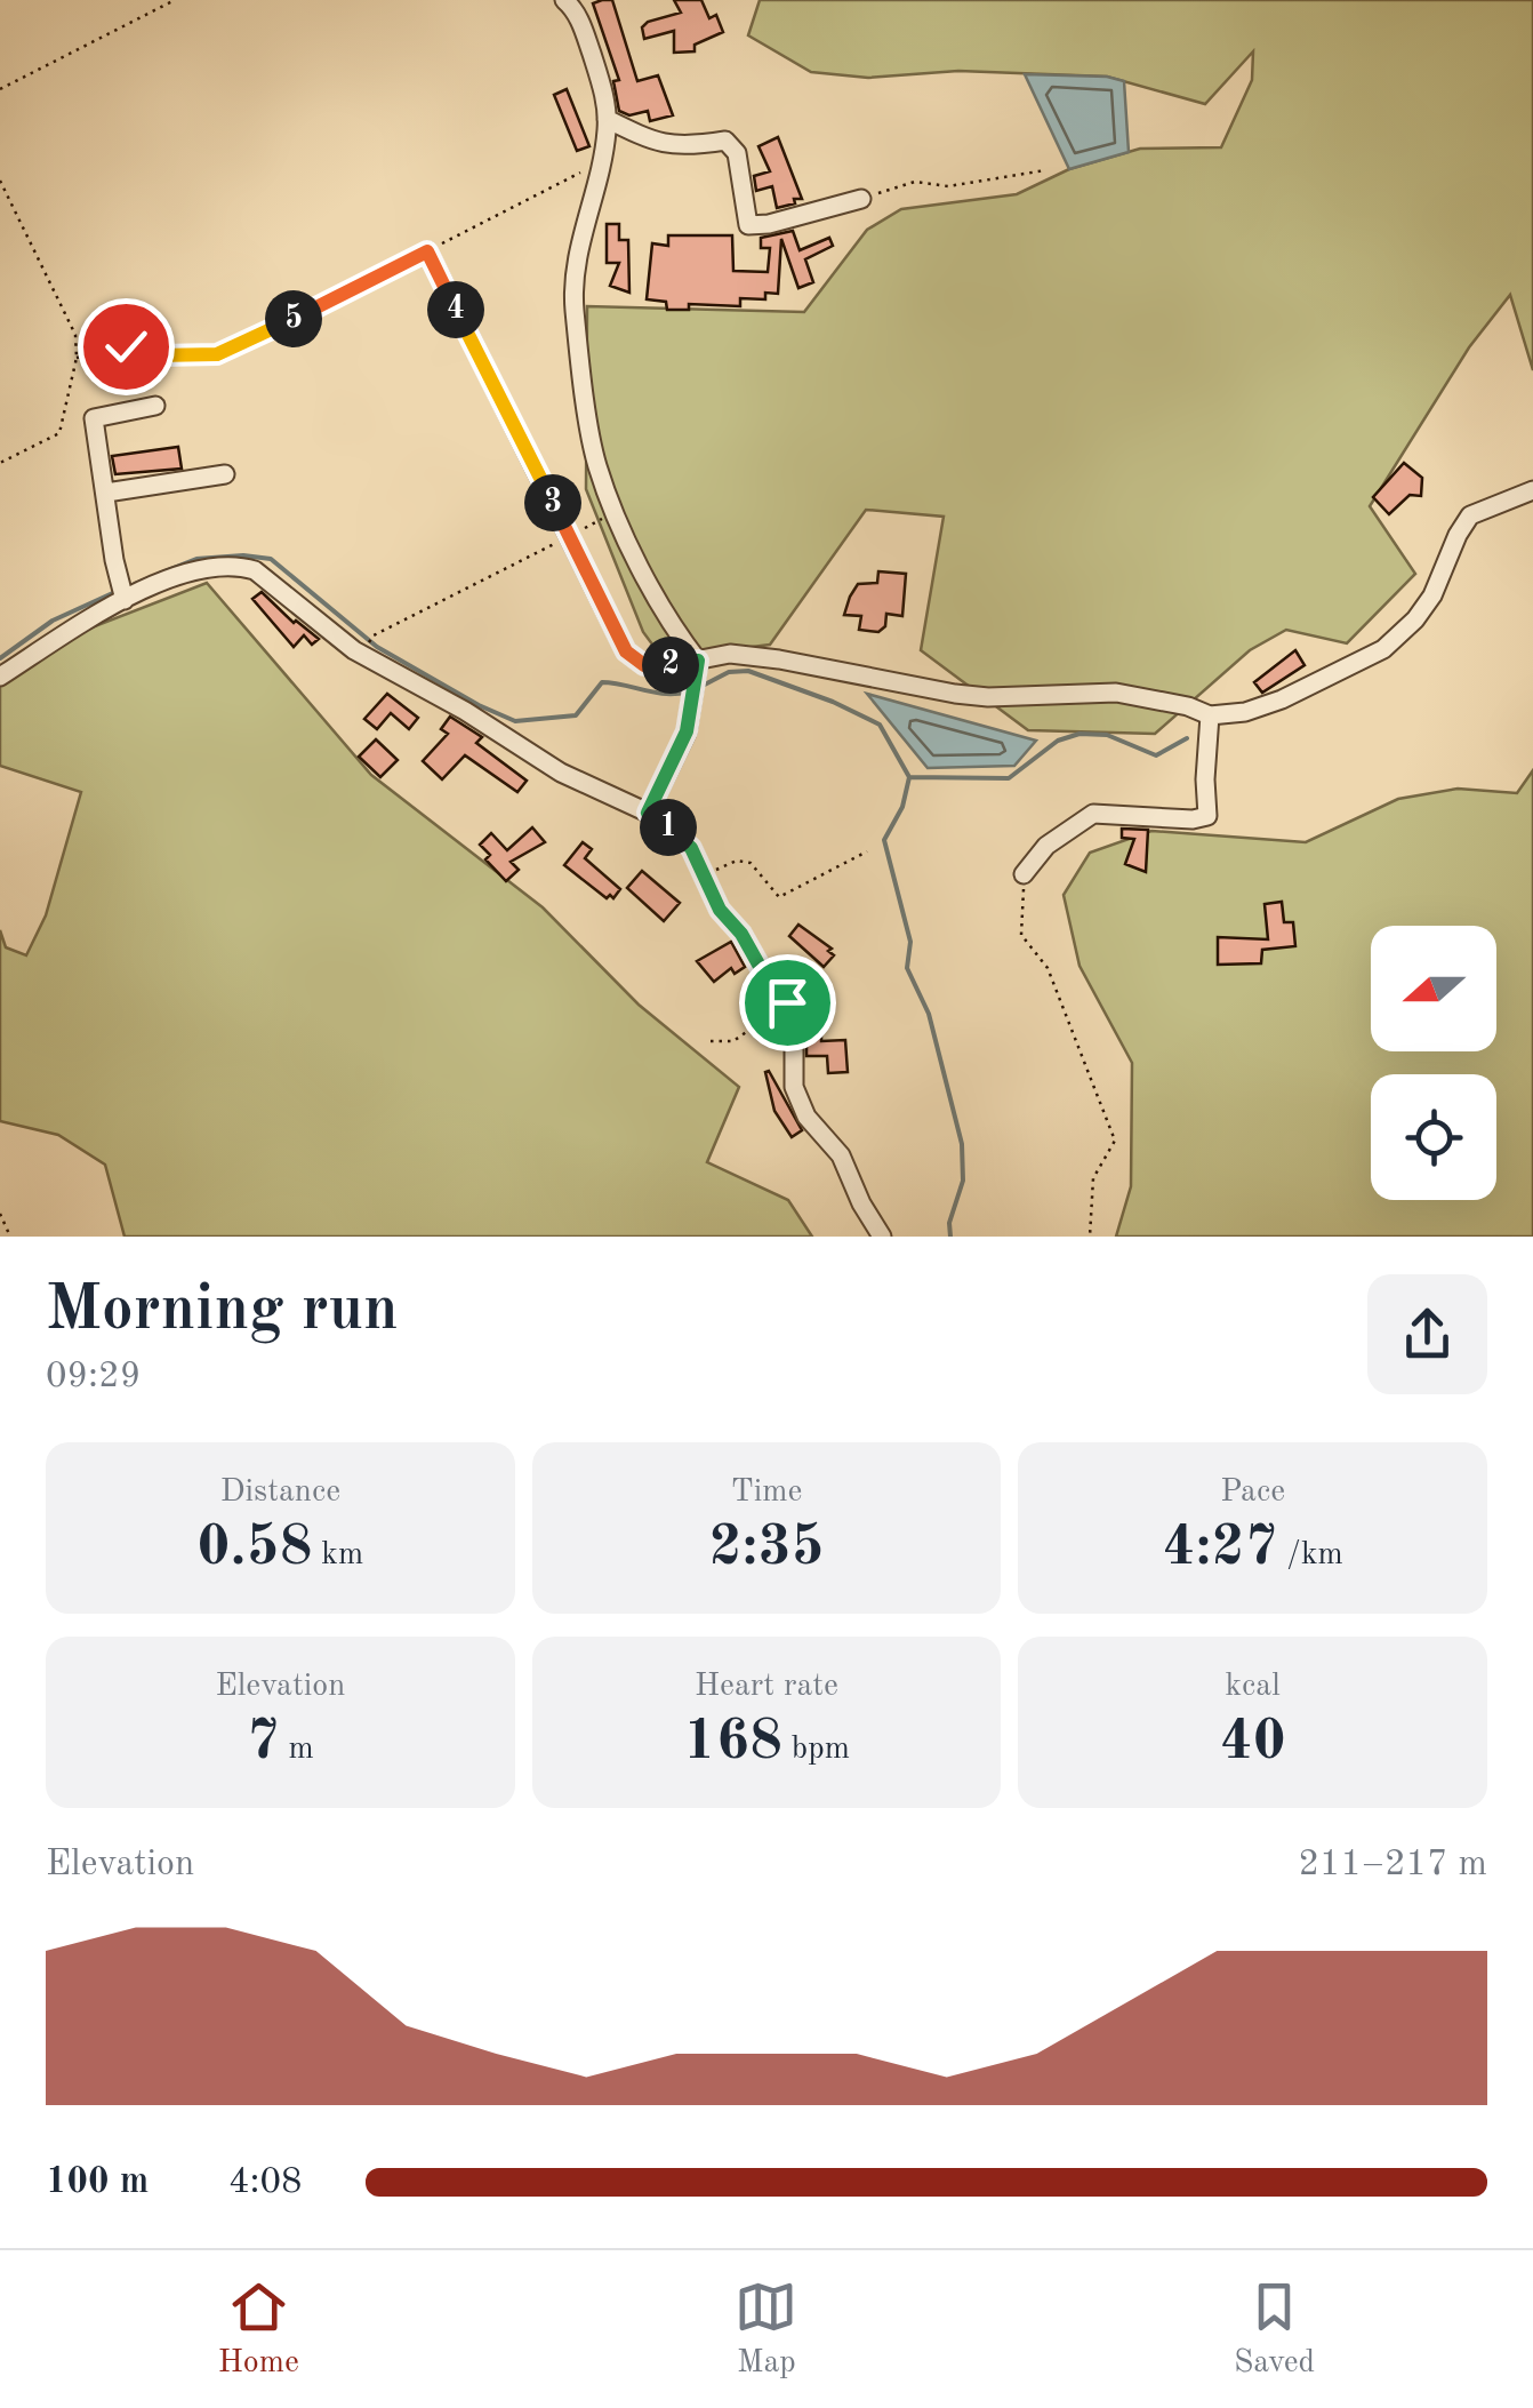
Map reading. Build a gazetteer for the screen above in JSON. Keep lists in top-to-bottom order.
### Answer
{
  "north": "left",
  "page": {
    "pins": [
      "4",
      "5",
      "3",
      "2",
      "1"
    ],
    "heading": ["Morning run", "09:29"],
    "stats": [
      ["Distance", "0.58 km"],
      ["Time", "2:35"],
      ["Pace", "4:27 /km"],
      ["Elevation", "7 m"],
      ["Heart rate", "168 bpm"],
      ["kcal", "40"]
    ],
    "chart": ["Elevation", "211–217 m"],
    "list": [
      {
        "name": "100 m",
        "note": "4:08"
      }
    ],
    "tabs": ["Home", "Map", "Saved"]
  }
}
